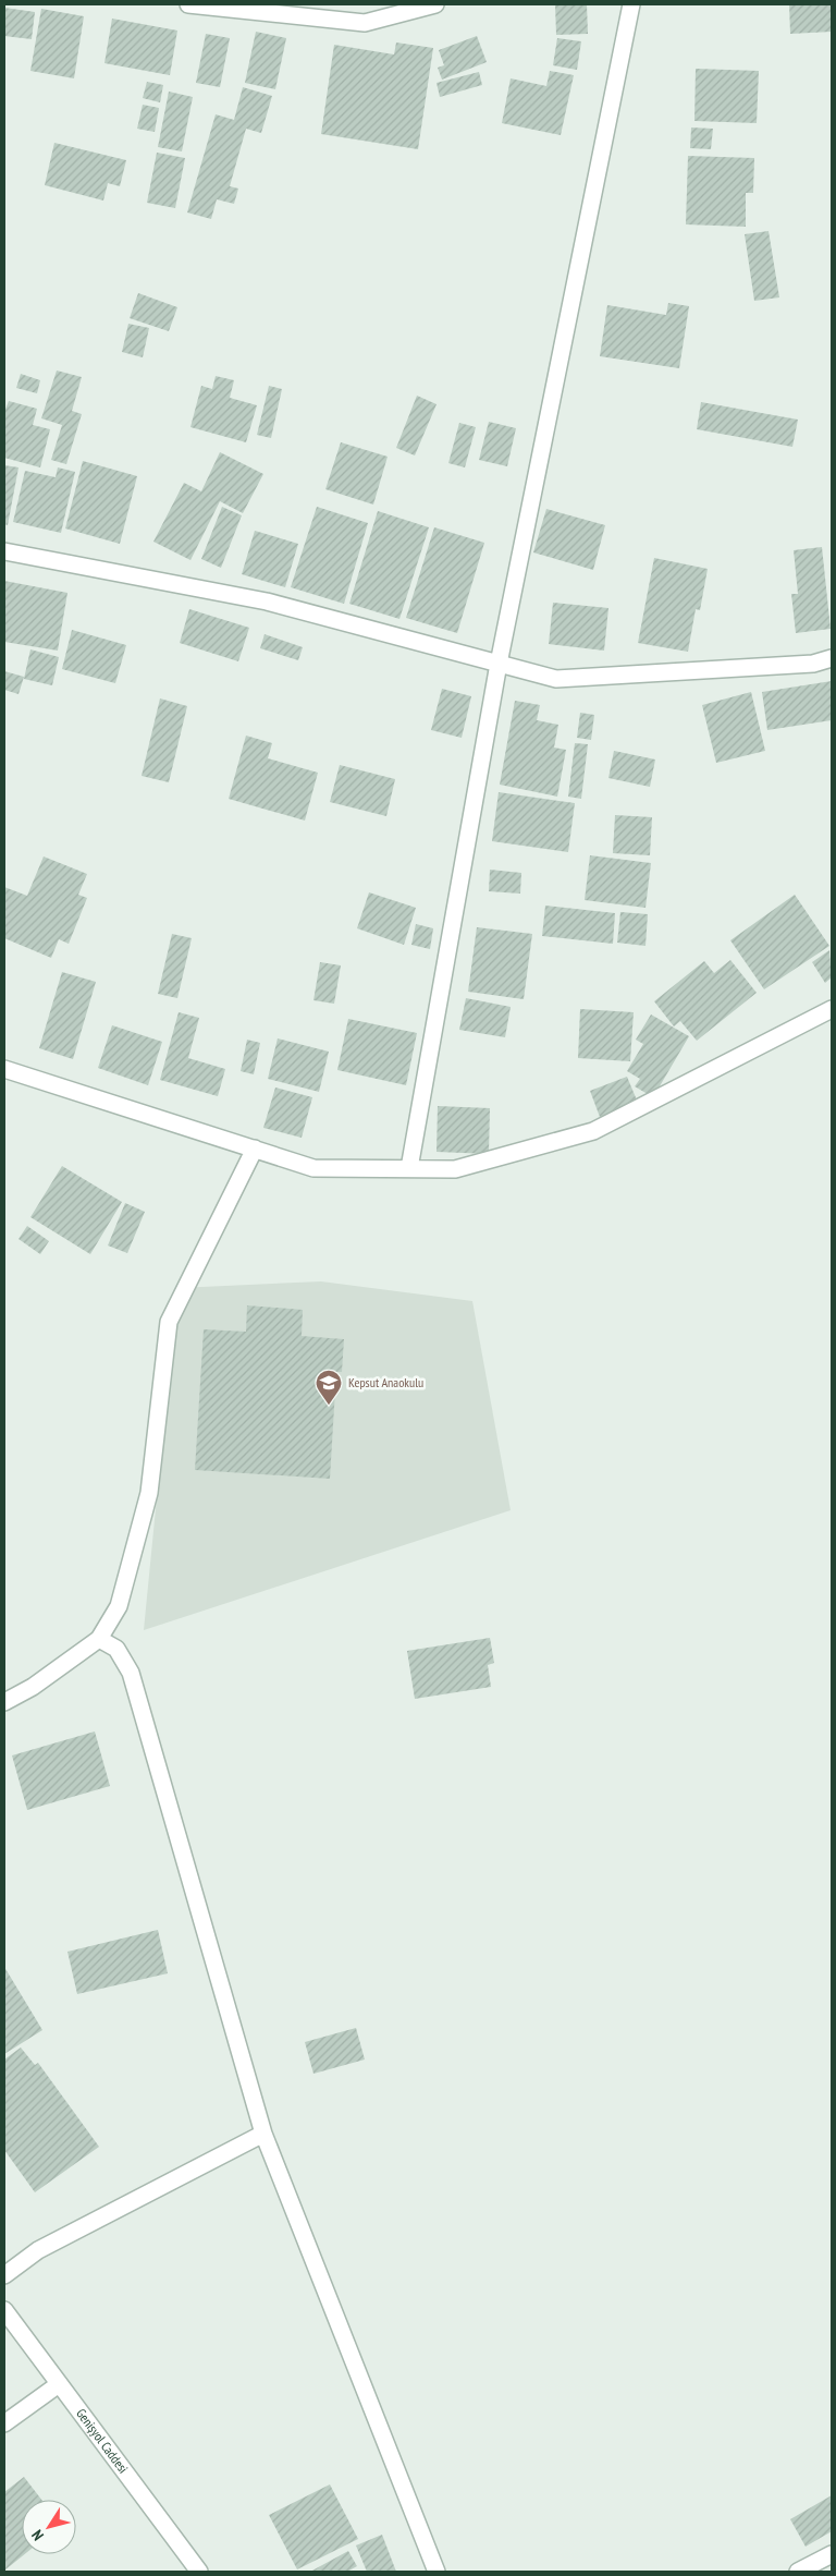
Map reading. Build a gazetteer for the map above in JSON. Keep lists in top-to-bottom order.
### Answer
{
  "streets": {
    "street": ["Genişyol Caddesi"]
  },
  "places": {
    "school or university": ["Kepsut Anaokulu"]
  },
  "north": "bottom left"
}
